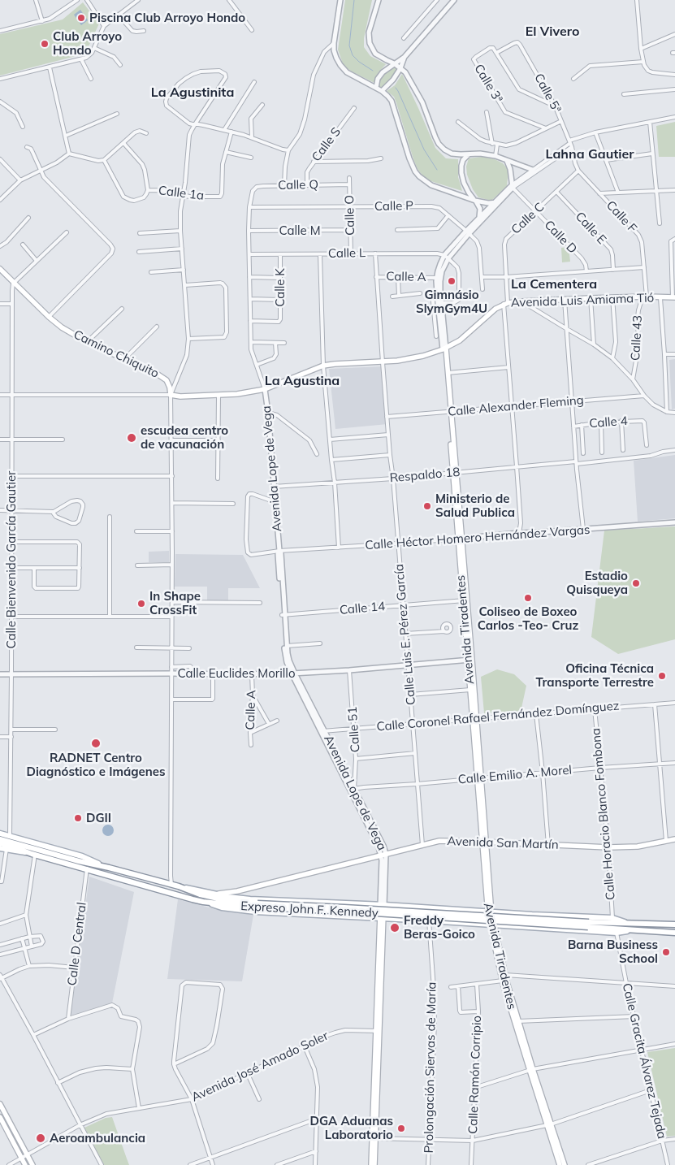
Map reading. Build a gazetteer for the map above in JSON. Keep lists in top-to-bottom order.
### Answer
{
  "streets": {
    "main road": [
      "Avenida Luis Amiama Tió",
      "Camino Chiquito",
      "Avenida Lope de Vega",
      "Avenida Tiradentes",
      "Avenida San Martín",
      "Expreso John F. Kennedy"
    ],
    "street": [
      "Calle 3ª",
      "Calle 5ª",
      "Calle S",
      "Calle Q",
      "Calle 1a",
      "Calle P",
      "Calle O",
      "Calle F",
      "Calle C",
      "Calle E",
      "Calle M",
      "Calle D",
      "Calle L",
      "Calle A",
      "Calle K",
      "Calle 43",
      "Calle Alexander Fleming",
      "Calle 4",
      "Respaldo 18",
      "Calle Héctor Homero Hernández Vargas",
      "Calle Bienvenido García Gautier",
      "Calle 14",
      "Calle Luis E. Pérez García",
      "Calle Euclides Morillo",
      "Calle Coronel Rafael Fernández Domínguez",
      "Calle 51",
      "Calle Emilio A. Morel",
      "Calle Horacio Blanco Fombona",
      "Calle D Central",
      "Calle Gracita Álvarez Tejada",
      "Avenida José Amado Soler",
      "Prolongación Siervas de María",
      "Calle Ramón Corripio"
    ]
  },
  "crossings": [
    ["Calle 3ª", "Calle 5ª"],
    ["Calle 5ª", "Calle F"],
    ["Calle 5ª", "Calle C"],
    ["Calle 5ª", "Avenida Tiradentes"],
    ["Calle S", "Calle Q"],
    ["Calle Q", "Calle O"],
    ["Calle Q", "Avenida Lope de Vega"],
    ["Calle P", "Calle O"],
    ["Calle P", "Avenida Lope de Vega"],
    ["Calle P", "Avenida Tiradentes"],
    ["Calle O", "Calle M"],
    ["Calle O", "Calle L"],
    ["Calle F", "Calle C"],
    ["Calle F", "Avenida Luis Amiama Tió"],
    ["Calle F", "Calle 43"],
    ["Calle C", "Calle E"],
    ["Calle C", "Calle D"],
    ["Calle C", "Avenida Luis Amiama Tió"],
    ["Calle C", "Calle Alexander Fleming"],
    ["Calle C", "Respaldo 18"],
    ["Calle M", "Avenida Lope de Vega"],
    ["Calle D", "Avenida Tiradentes"],
    ["Calle L", "Calle K"],
    ["Calle L", "Avenida Lope de Vega"],
    ["Calle L", "Avenida Tiradentes"],
    ["Calle L", "Calle Luis E. Pérez García"],
    ["Calle A", "Avenida Tiradentes"],
    ["Calle A", "Calle Luis E. Pérez García"],
    ["Calle A", "Calle Euclides Morillo"],
    ["Calle K", "Avenida Lope de Vega"],
    ["Avenida Luis Amiama Tió", "Calle 43"],
    ["Avenida Luis Amiama Tió", "Camino Chiquito"],
    ["Avenida Luis Amiama Tió", "Avenida Lope de Vega"],
    ["Avenida Luis Amiama Tió", "Avenida Tiradentes"],
    ["Avenida Luis Amiama Tió", "Calle Luis E. Pérez García"],
    ["Camino Chiquito", "Calle Bienvenido García Gautier"],
    ["Calle Alexander Fleming", "Avenida Tiradentes"],
    ["Calle Alexander Fleming", "Calle Luis E. Pérez García"],
    ["Avenida Lope de Vega", "Respaldo 18"],
    ["Avenida Lope de Vega", "Calle Héctor Homero Hernández Vargas"],
    ["Avenida Lope de Vega", "Calle 14"],
    ["Avenida Lope de Vega", "Calle Euclides Morillo"],
    ["Avenida Lope de Vega", "Calle Coronel Rafael Fernández Domínguez"],
    ["Avenida Lope de Vega", "Calle 51"],
    ["Avenida Lope de Vega", "Calle Emilio A. Morel"],
    ["Avenida Lope de Vega", "Avenida San Martín"],
    ["Avenida Lope de Vega", "Avenida José Amado Soler"],
    ["Respaldo 18", "Avenida Tiradentes"],
    ["Respaldo 18", "Calle Luis E. Pérez García"],
    ["Calle Héctor Homero Hernández Vargas", "Avenida Tiradentes"],
    ["Calle Héctor Homero Hernández Vargas", "Calle Luis E. Pérez García"],
    ["Calle Bienvenido García Gautier", "Calle Euclides Morillo"],
    ["Calle 14", "Avenida Tiradentes"],
    ["Calle 14", "Calle Luis E. Pérez García"],
    ["Avenida Tiradentes", "Calle Euclides Morillo"],
    ["Avenida Tiradentes", "Calle Coronel Rafael Fernández Domínguez"],
    ["Avenida Tiradentes", "Calle Emilio A. Morel"],
    ["Avenida Tiradentes", "Avenida San Martín"],
    ["Calle Luis E. Pérez García", "Calle Euclides Morillo"],
    ["Calle Luis E. Pérez García", "Calle Coronel Rafael Fernández Domínguez"],
    ["Calle Luis E. Pérez García", "Calle Emilio A. Morel"],
    ["Calle Luis E. Pérez García", "Avenida San Martín"],
    ["Calle Euclides Morillo", "Calle 51"],
    ["Calle Coronel Rafael Fernández Domínguez", "Calle 51"],
    ["Calle Coronel Rafael Fernández Domínguez", "Calle Horacio Blanco Fombona"],
    ["Calle 51", "Calle Emilio A. Morel"],
    ["Calle Emilio A. Morel", "Calle Horacio Blanco Fombona"],
    ["Calle Horacio Blanco Fombona", "Avenida San Martín"],
    ["Expreso John F. Kennedy", "Calle D Central"]
  ],
  "districts": [
    "El Vivero",
    "La Agustinita",
    "Lahna Gautier",
    "La Cementera",
    "La Agustina"
  ],
  "places": [
    "Piscina Club Arroyo Hondo",
    "Club Arroyo Hondo",
    "Gimnásio SlymGym4U",
    "escudea centro de vacunación",
    "Ministerio de Salud Publica",
    "Estadio Quisqueya",
    "Coliseo de Boxeo Carlos -Teo- Cruz",
    "In Shape CrossFit",
    "Oficina Técnica Transporte Terrestre",
    "RADNET Centro Diagnóstico e Imágenes",
    "DGII",
    "Freddy Beras-Goico",
    "Barna Business School",
    "DGA Aduanas Laboratorio",
    "Aeroambulancia"
  ]
}
